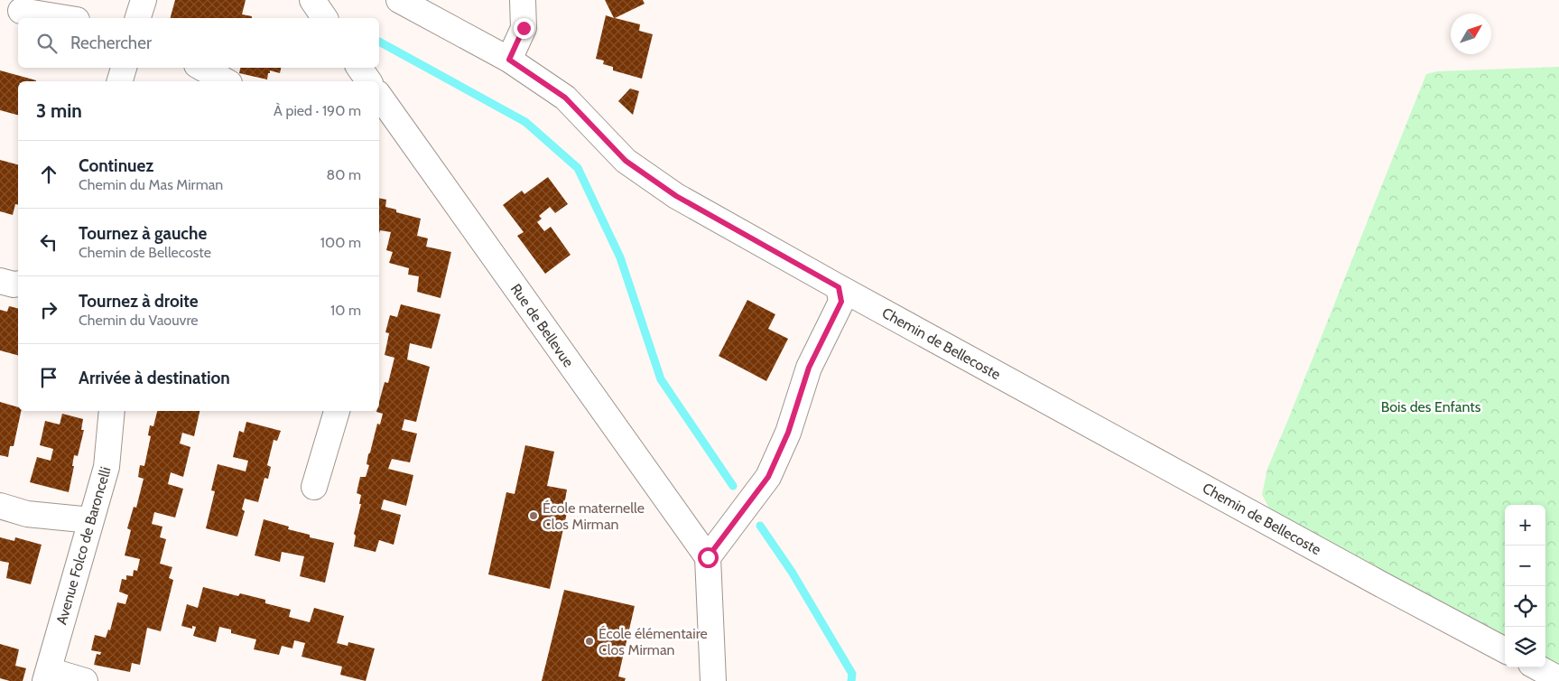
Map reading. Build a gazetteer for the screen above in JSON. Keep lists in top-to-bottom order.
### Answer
{
  "streets": {
    "street": ["Rue de Bellevue", "Chemin de Bellecoste", "Avenue Folco de Baroncelli"]
  },
  "parks": ["Bois des Enfants"],
  "places": ["École maternelle Clos Mirman", "École élémentaire Clos Mirman"],
  "north": "top right",
  "page": {
    "search": "Rechercher",
    "heading": ["3 min", "À pied · 190 m"],
    "list": [
      ["Continuez", "Chemin du Mas Mirman", "80 m"],
      ["Tournez à gauche", "Chemin de Bellecoste", "100 m"],
      ["Tournez à droite", "Chemin du Vaouvre", "10 m"],
      "Arrivée à destination"
    ],
    "map_buttons": ["+", "−"]
  }
}
